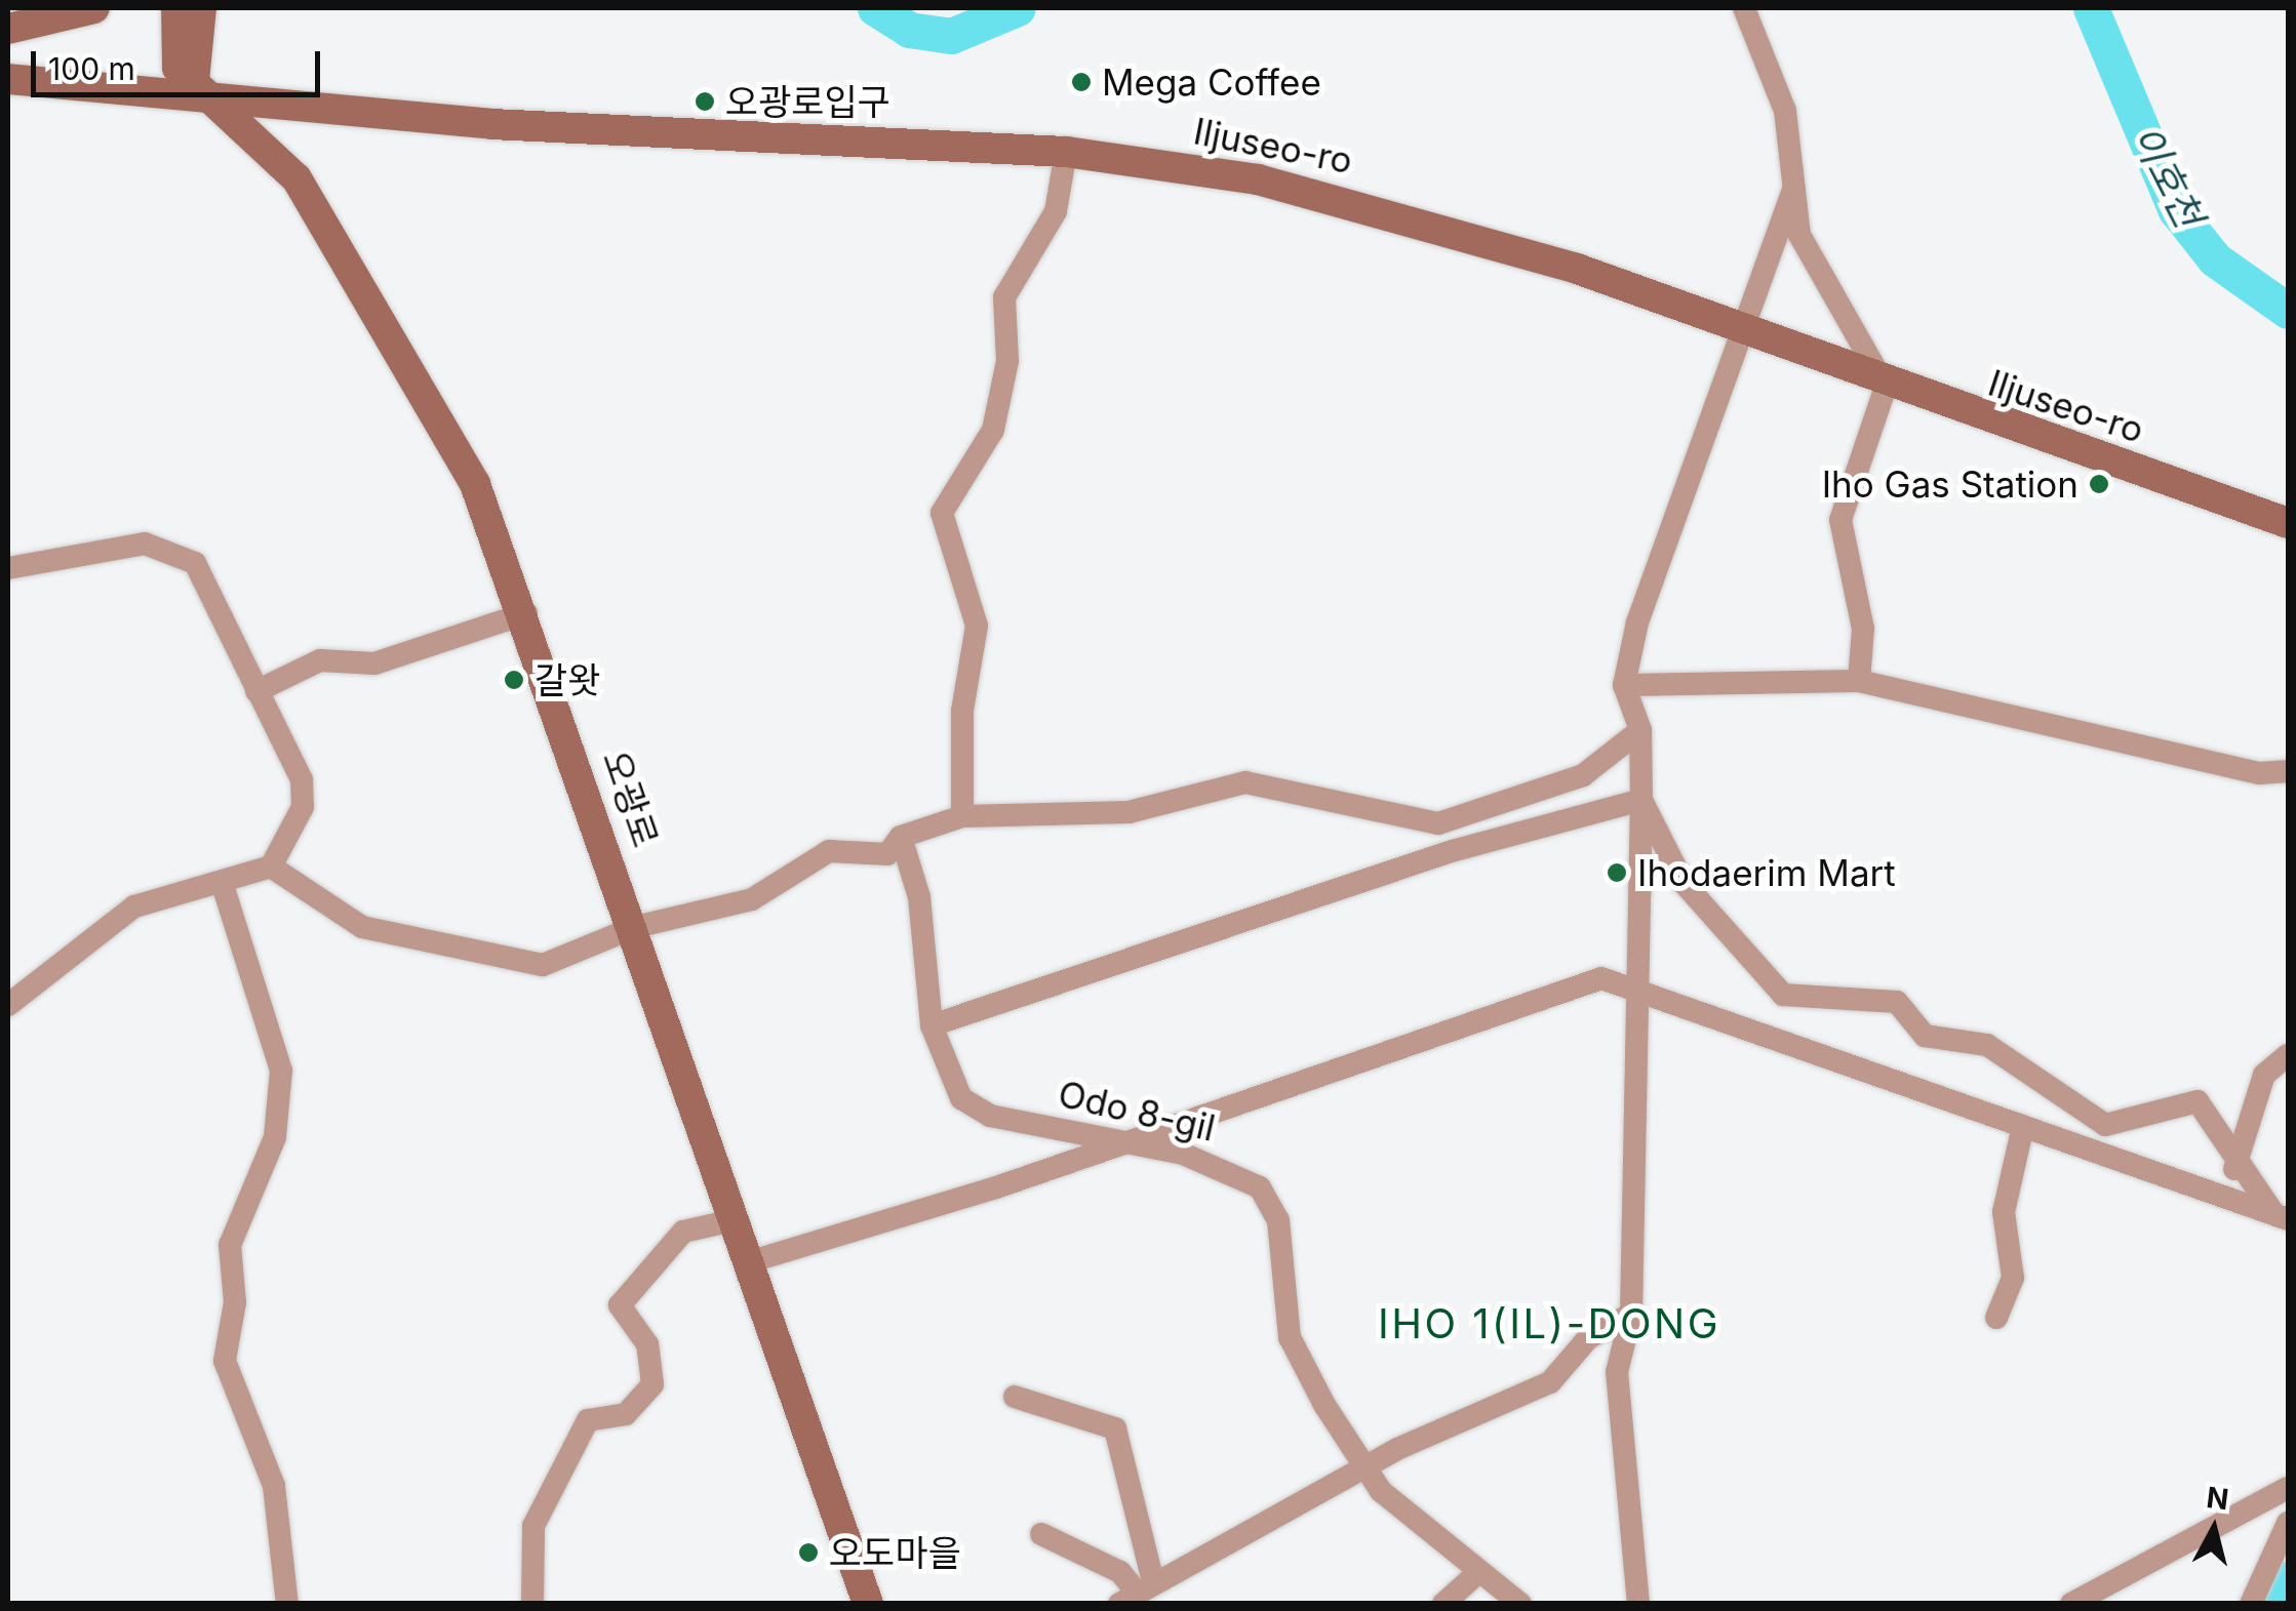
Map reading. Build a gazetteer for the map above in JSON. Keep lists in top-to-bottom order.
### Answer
{
  "streets": {
    "main road": ["Iljuseo-ro", "오광로"],
    "street": ["Odo 8-gil"]
  },
  "crossings": [
    ["Iljuseo-ro", "오광로"]
  ],
  "districts": ["IHO 1(IL)-DONG"],
  "water": ["이호천"],
  "places": [
    "Mega Coffee",
    "오광로입구",
    "Iho Gas Station",
    "갈왓",
    "Ihodaerim Mart",
    "오도마을"
  ],
  "scale_bar": "100 m",
  "north": "top"
}
